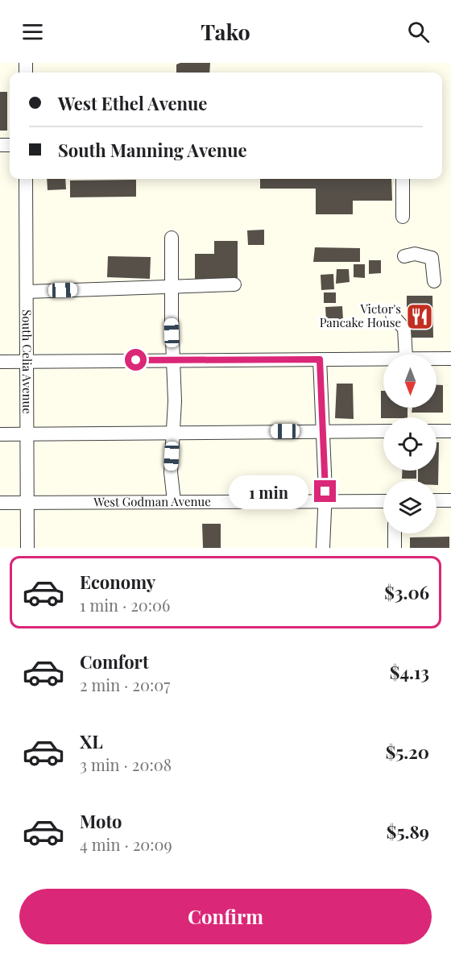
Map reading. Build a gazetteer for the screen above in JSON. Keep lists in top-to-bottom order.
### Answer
{
  "streets": {
    "street": ["South Celia Avenue", "West Godman Avenue"]
  },
  "crossings": [
    ["South Celia Avenue", "West Godman Avenue"]
  ],
  "places": {
    "restaurant": ["Victor's Pancake House"]
  },
  "north": "bottom",
  "page": {
    "header": "Tako",
    "banner": ["West Ethel Avenue", "South Manning Avenue"],
    "bubble": "1 min",
    "list": [
      {
        "name": "Economy",
        "note": "1 min · 20:06",
        "value": "$3.06"
      },
      {
        "name": "Comfort",
        "note": "2 min · 20:07",
        "value": "$4.13"
      },
      {
        "name": "XL",
        "note": "3 min · 20:08",
        "value": "$5.20"
      },
      {
        "name": "Moto",
        "note": "4 min · 20:09",
        "value": "$5.89"
      }
    ],
    "buttons": "Confirm"
  }
}
